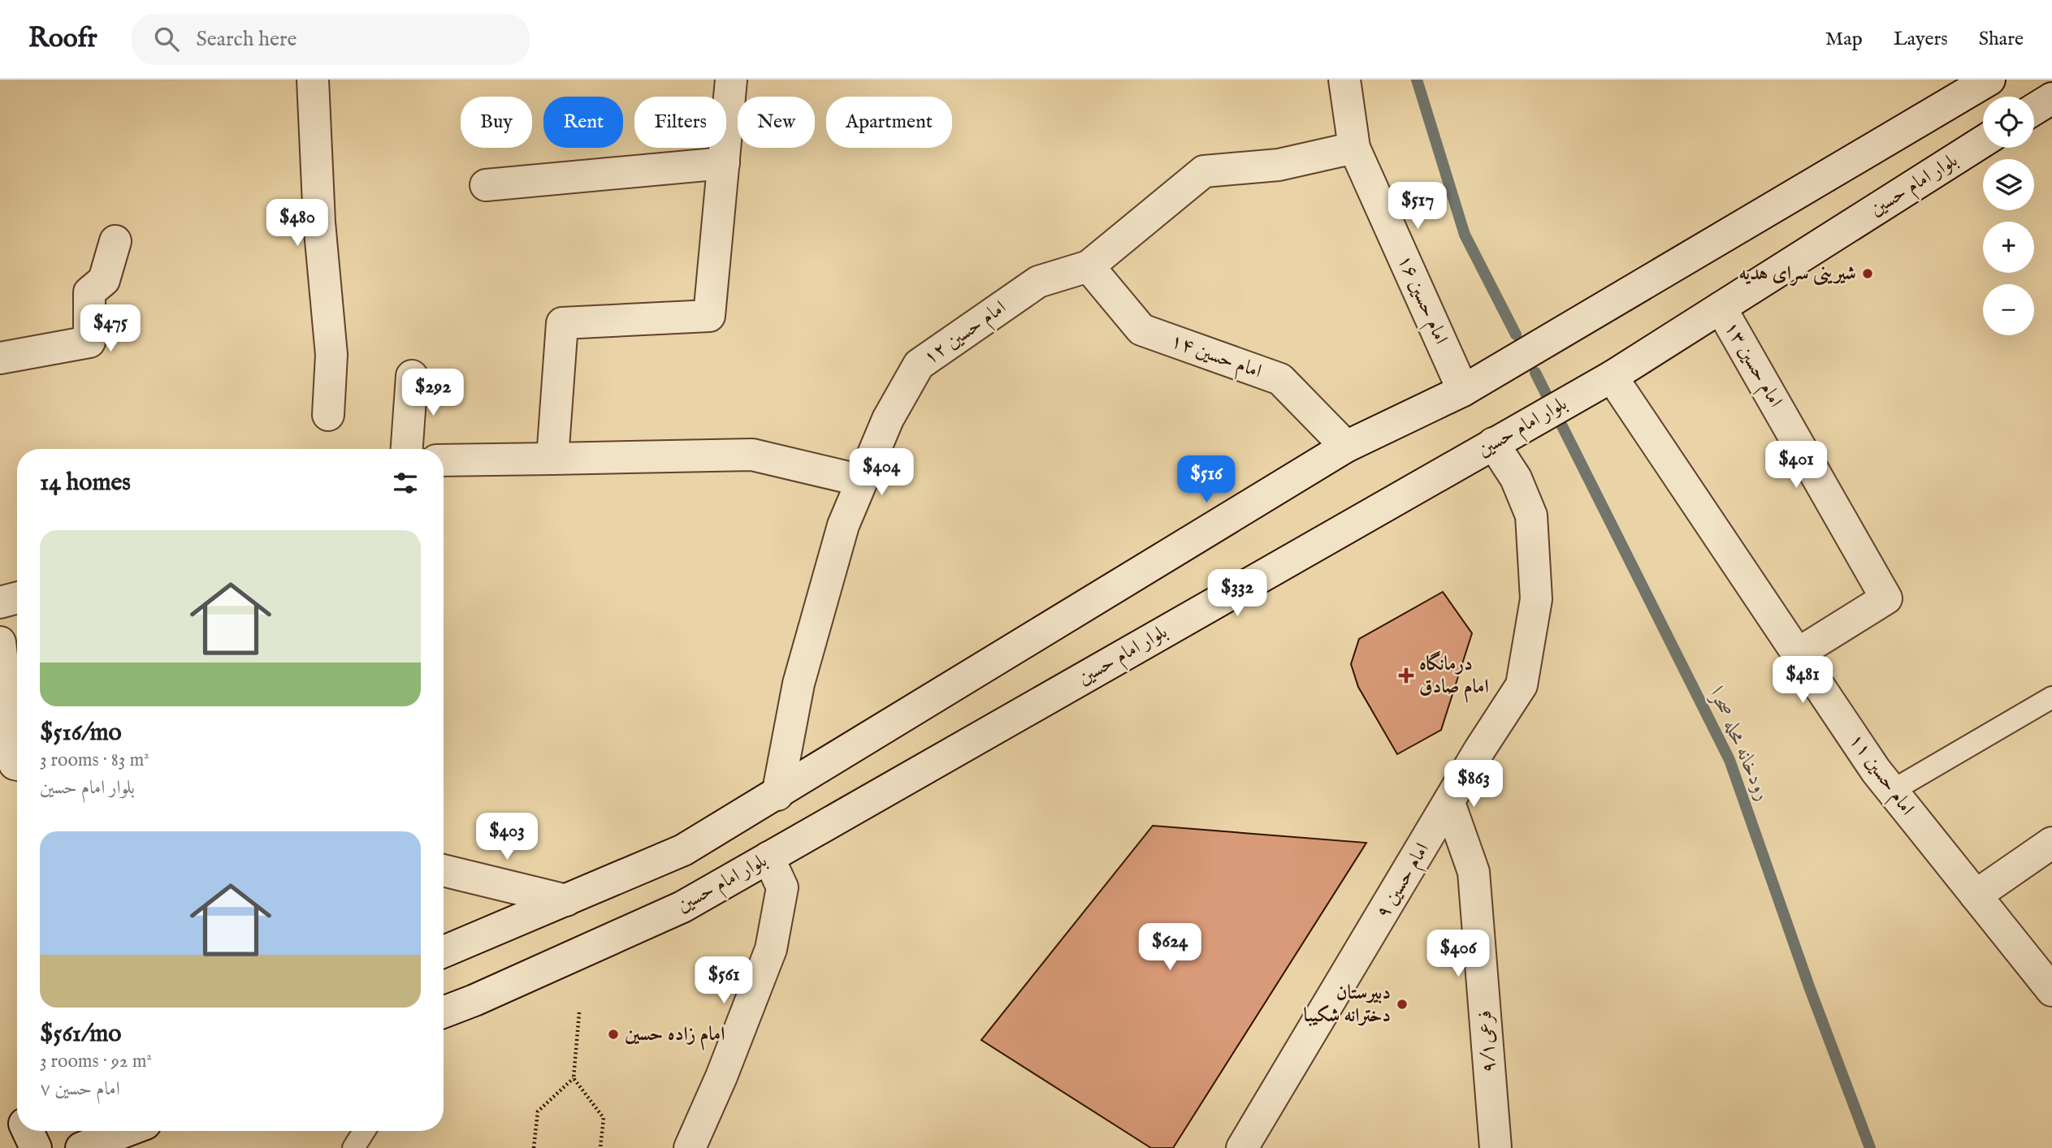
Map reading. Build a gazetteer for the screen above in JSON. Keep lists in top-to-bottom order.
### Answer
{
  "streets": {
    "street": [
      "بلوار امام حسین",
      "امام حسین ۱۶",
      "امام حسین ۱۲",
      "امام حسین ۱۴",
      "امام حسین ۱۳",
      "امام حسین ۱۱",
      "امام حسین ۹",
      "فرعی۹/۱"
    ]
  },
  "crossings": [
    ["بلوار امام حسین", "امام حسین ۱۳"],
    ["بلوار امام حسین", "امام حسین ۱۱"],
    ["بلوار امام حسین", "امام حسین ۹"],
    ["امام حسین ۱۶", "امام حسین ۱۲"],
    ["امام حسین ۱۲", "امام حسین ۱۴"],
    ["امام حسین ۱۳", "امام حسین ۱۱"],
    ["امام حسین ۹", "فرعی۹/۱"]
  ],
  "water": ["رودخانه محله صحرا"],
  "places": {
    "other": ["شیرینی سرای هدیه", "دبیرستان دخترانه شکیبا", "امام زاده حسین"],
    "health": ["درمانگاه امام صادق"]
  },
  "page": {
    "header": "Roofr",
    "search": "Search here",
    "nav": ["Map", "Layers", "Share"],
    "map_buttons": ["+", "−"],
    "chip": [
      "Buy",
      "Rent",
      "Filters",
      "New",
      "Apartment"
    ],
    "price": [
      "$517",
      "$480",
      "$475",
      "$292",
      "$401",
      "$404",
      "$516",
      "$332",
      "$481",
      "$863",
      "$403",
      "$624",
      "$406",
      "$561"
    ],
    "heading": "14 homes",
    "list": [
      {
        "name": "$516/mo",
        "note": "3 rooms · 83 m² · بلوار امام حسین"
      },
      {
        "name": "$561/mo",
        "note": "3 rooms · 92 m² · امام حسین ۷"
      }
    ]
  }
}
